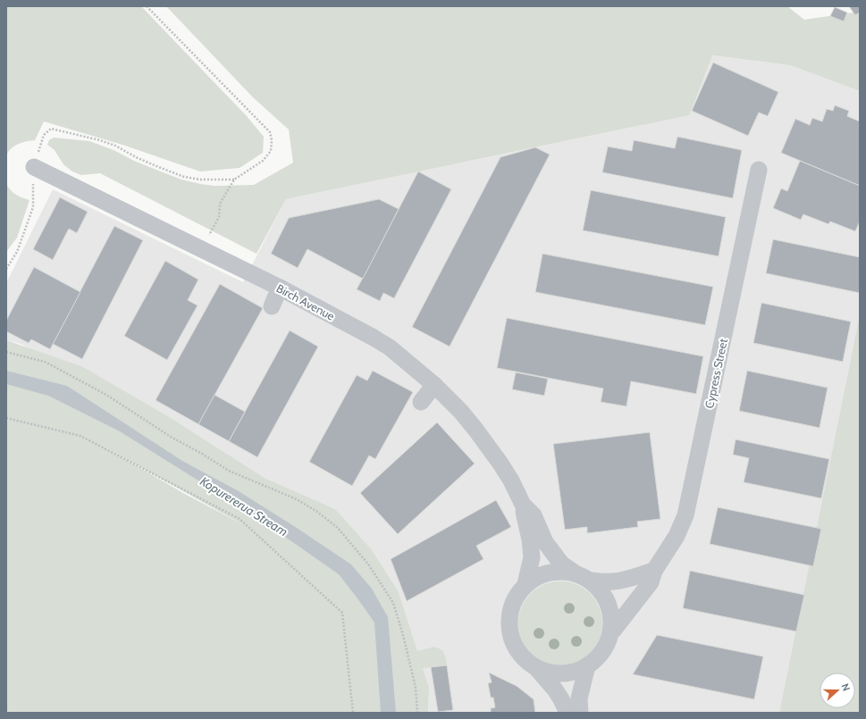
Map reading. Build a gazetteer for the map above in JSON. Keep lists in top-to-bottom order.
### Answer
{
  "streets": {
    "street": ["Birch Avenue", "Cypress Street"]
  },
  "crossings": [
    ["Birch Avenue", "Cypress Street"]
  ],
  "water": ["Kopurererua Stream"],
  "north": "right"
}
